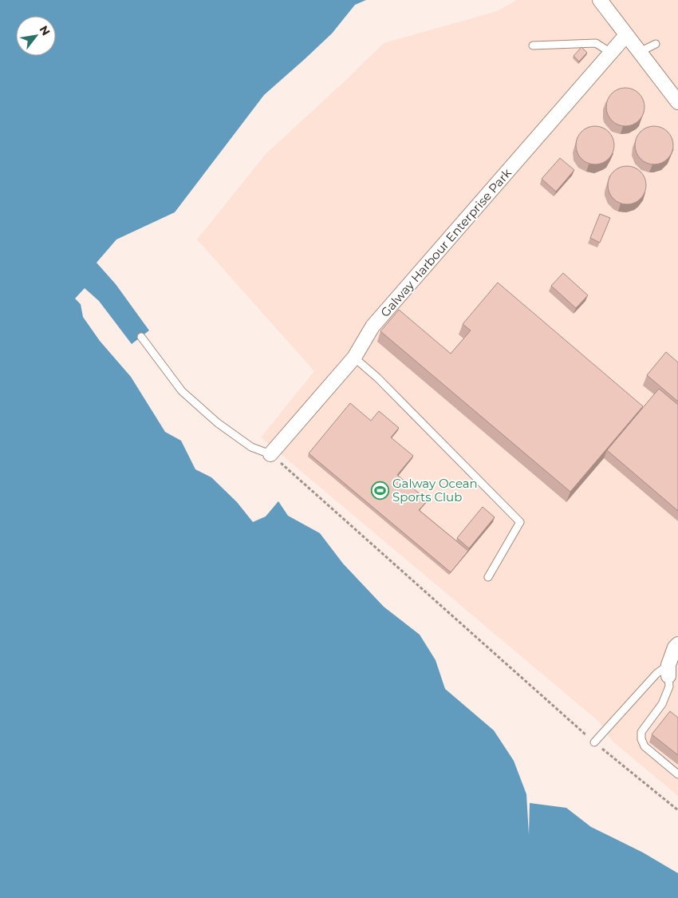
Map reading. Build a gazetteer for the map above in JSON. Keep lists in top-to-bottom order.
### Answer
{
  "streets": {
    "street": ["Galway Harbour Enterprise Park"]
  },
  "places": {
    "sports": ["Galway Ocean Sports Club"]
  },
  "north": "top right"
}
